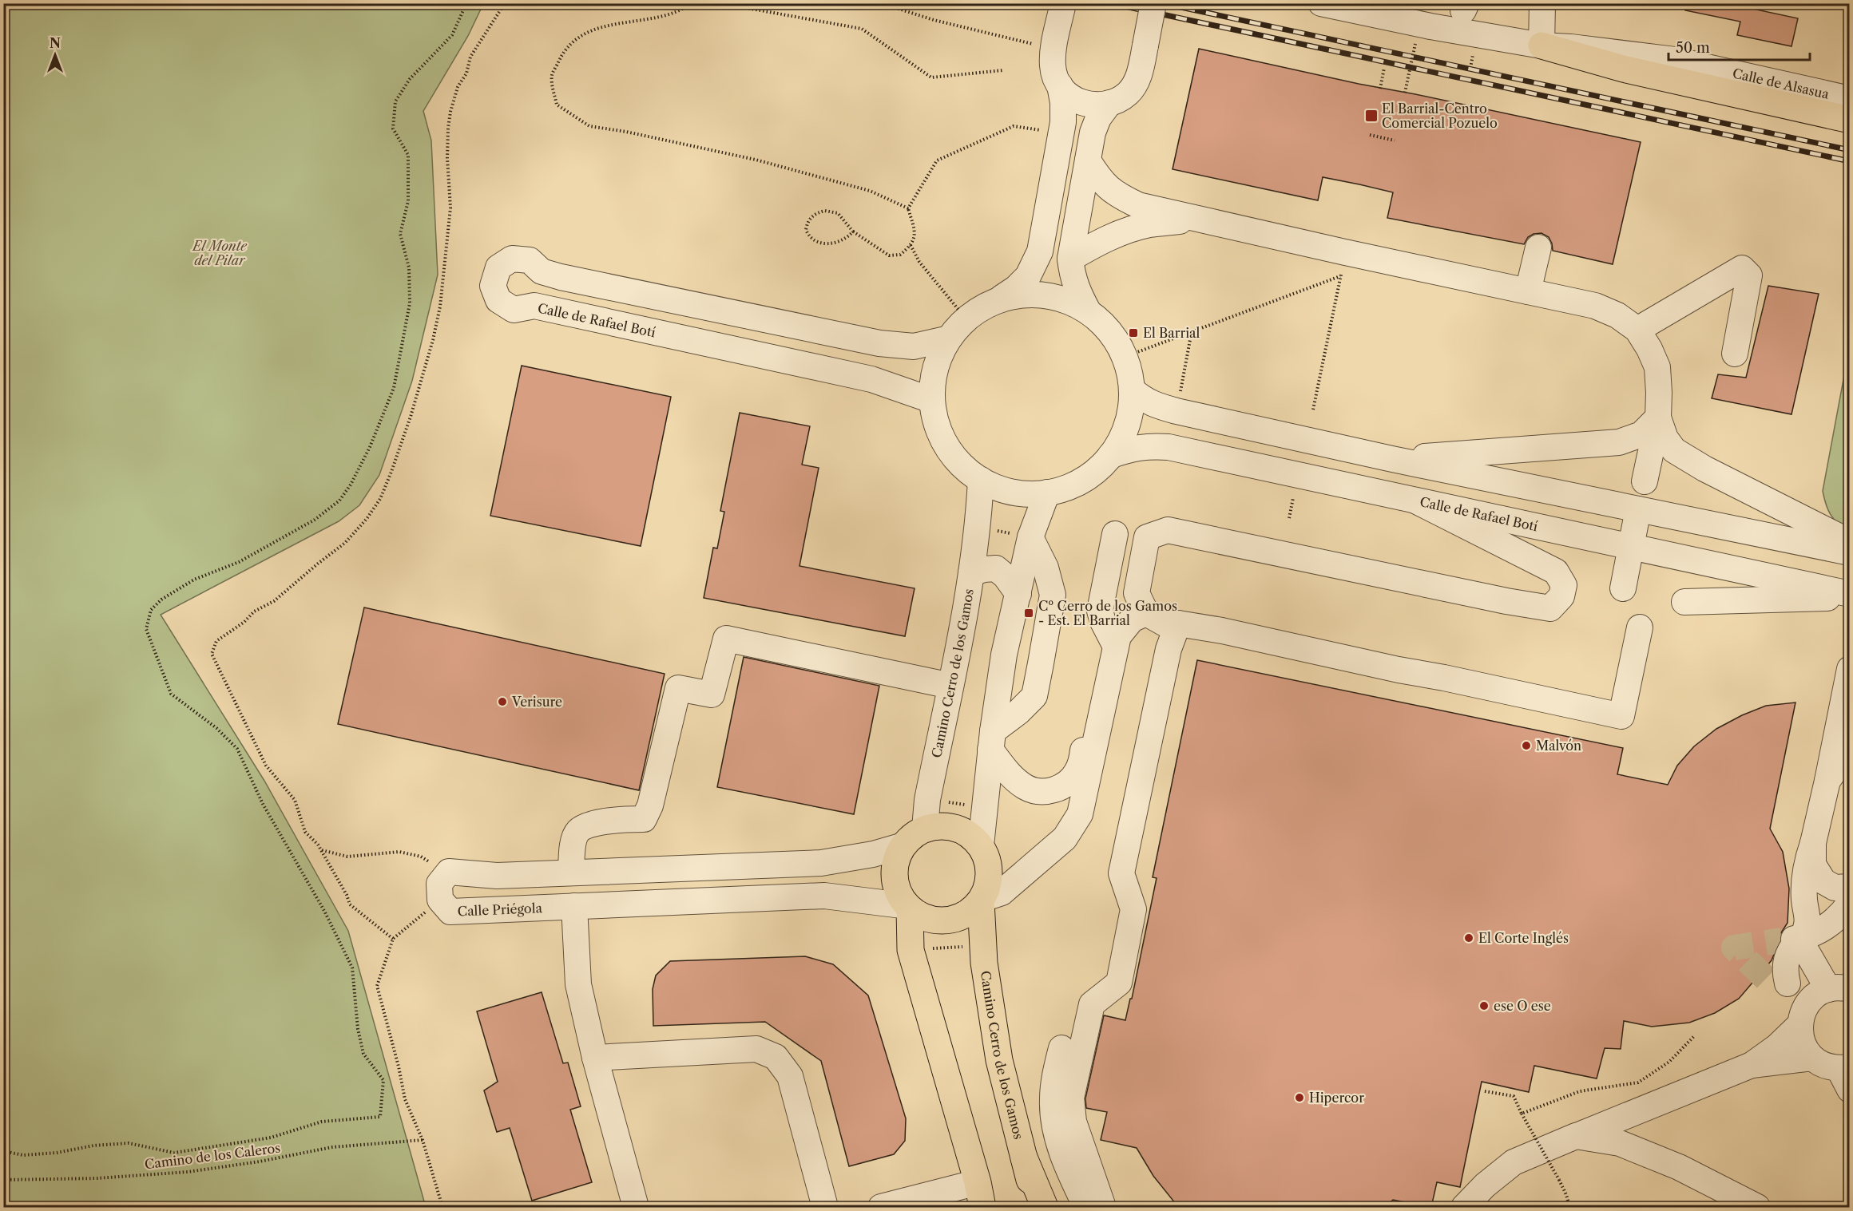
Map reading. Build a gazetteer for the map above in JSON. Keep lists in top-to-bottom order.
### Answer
{
  "streets": {
    "main road": ["Camino Cerro de los Gamos"],
    "street": ["Calle de Alsasua", "Calle de Rafael Botí", "Calle Priégola"],
    "path": ["Camino de los Caleros"]
  },
  "crossings": [
    ["Camino Cerro de los Gamos", "Calle Priégola"]
  ],
  "parks": ["El Monte del Pilar"],
  "places": {
    "transit": ["El Barrial-Centro Comercial Pozuelo", "El Barrial", "Cº Cerro de los Gamos - Est. El Barrial"],
    "other": [
      "Verisure",
      "Malvón",
      "El Corte Inglés",
      "ese O ese",
      "Hipercor"
    ]
  },
  "scale_bar": "50 m",
  "north": "top"
}
